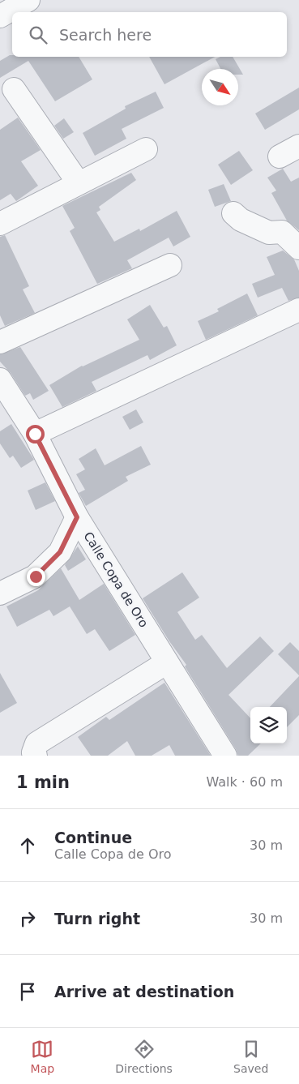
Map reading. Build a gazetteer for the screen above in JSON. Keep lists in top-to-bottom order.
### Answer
{
  "streets": {
    "street": ["Calle Copa de Oro"]
  },
  "north": "bottom right",
  "page": {
    "search": "Search here",
    "heading": ["1 min", "Walk · 60 m"],
    "list": [
      ["Continue", "Calle Copa de Oro", "30 m"],
      ["Turn right", "30 m"],
      "Arrive at destination"
    ],
    "nav": ["Map", "Directions", "Saved"]
  }
}
